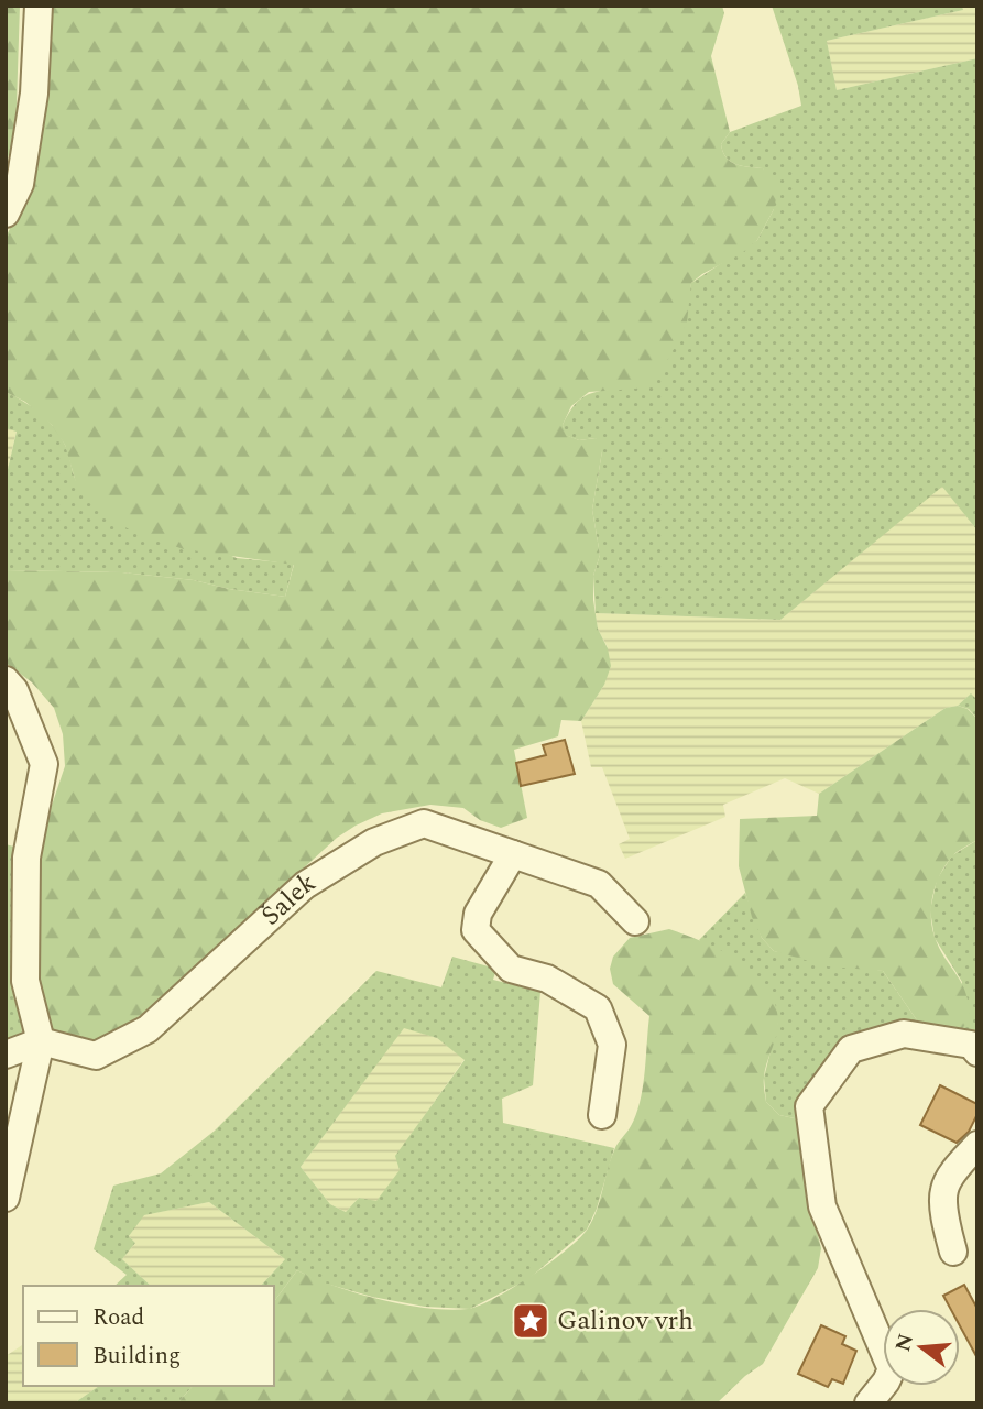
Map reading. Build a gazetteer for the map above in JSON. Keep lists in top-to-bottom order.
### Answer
{
  "streets": {
    "street": ["Šalek"]
  },
  "places": {
    "place": ["Galinov vrh"]
  },
  "legend": ["Road", "Building"],
  "north": "left"
}
